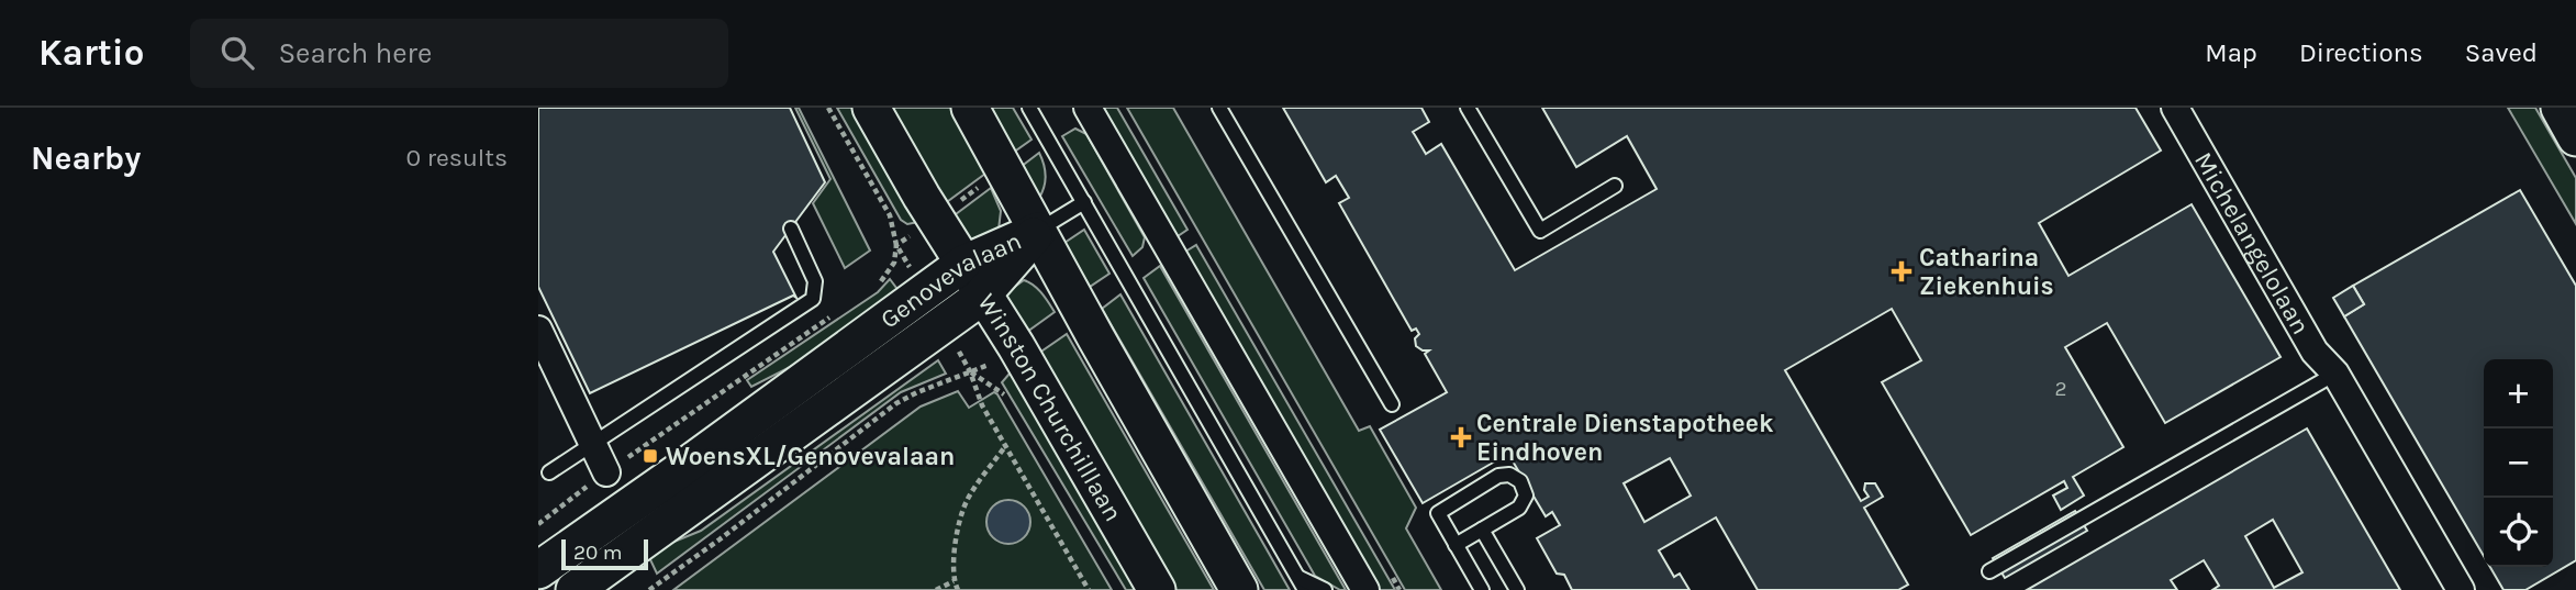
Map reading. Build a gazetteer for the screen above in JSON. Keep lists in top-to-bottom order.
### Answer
{
  "streets": {
    "main road": ["Genovevalaan", "Winston Churchilllaan"],
    "street": ["Michelangelolaan"]
  },
  "crossings": [
    ["Genovevalaan", "Winston Churchilllaan"]
  ],
  "places": {
    "health": ["Catharina Ziekenhuis", "Centrale Dienstapotheek Eindhoven"],
    "transit": ["WoensXL/Genovevalaan"]
  },
  "house_numbers": ["2"],
  "scale_bar": "20 m",
  "page": {
    "header": "Kartio",
    "search": "Search here",
    "nav": ["Map", "Directions", "Saved"],
    "heading": ["Nearby", "0 results"],
    "map_buttons": ["+", "−"],
    "scale": "20 m"
  }
}
